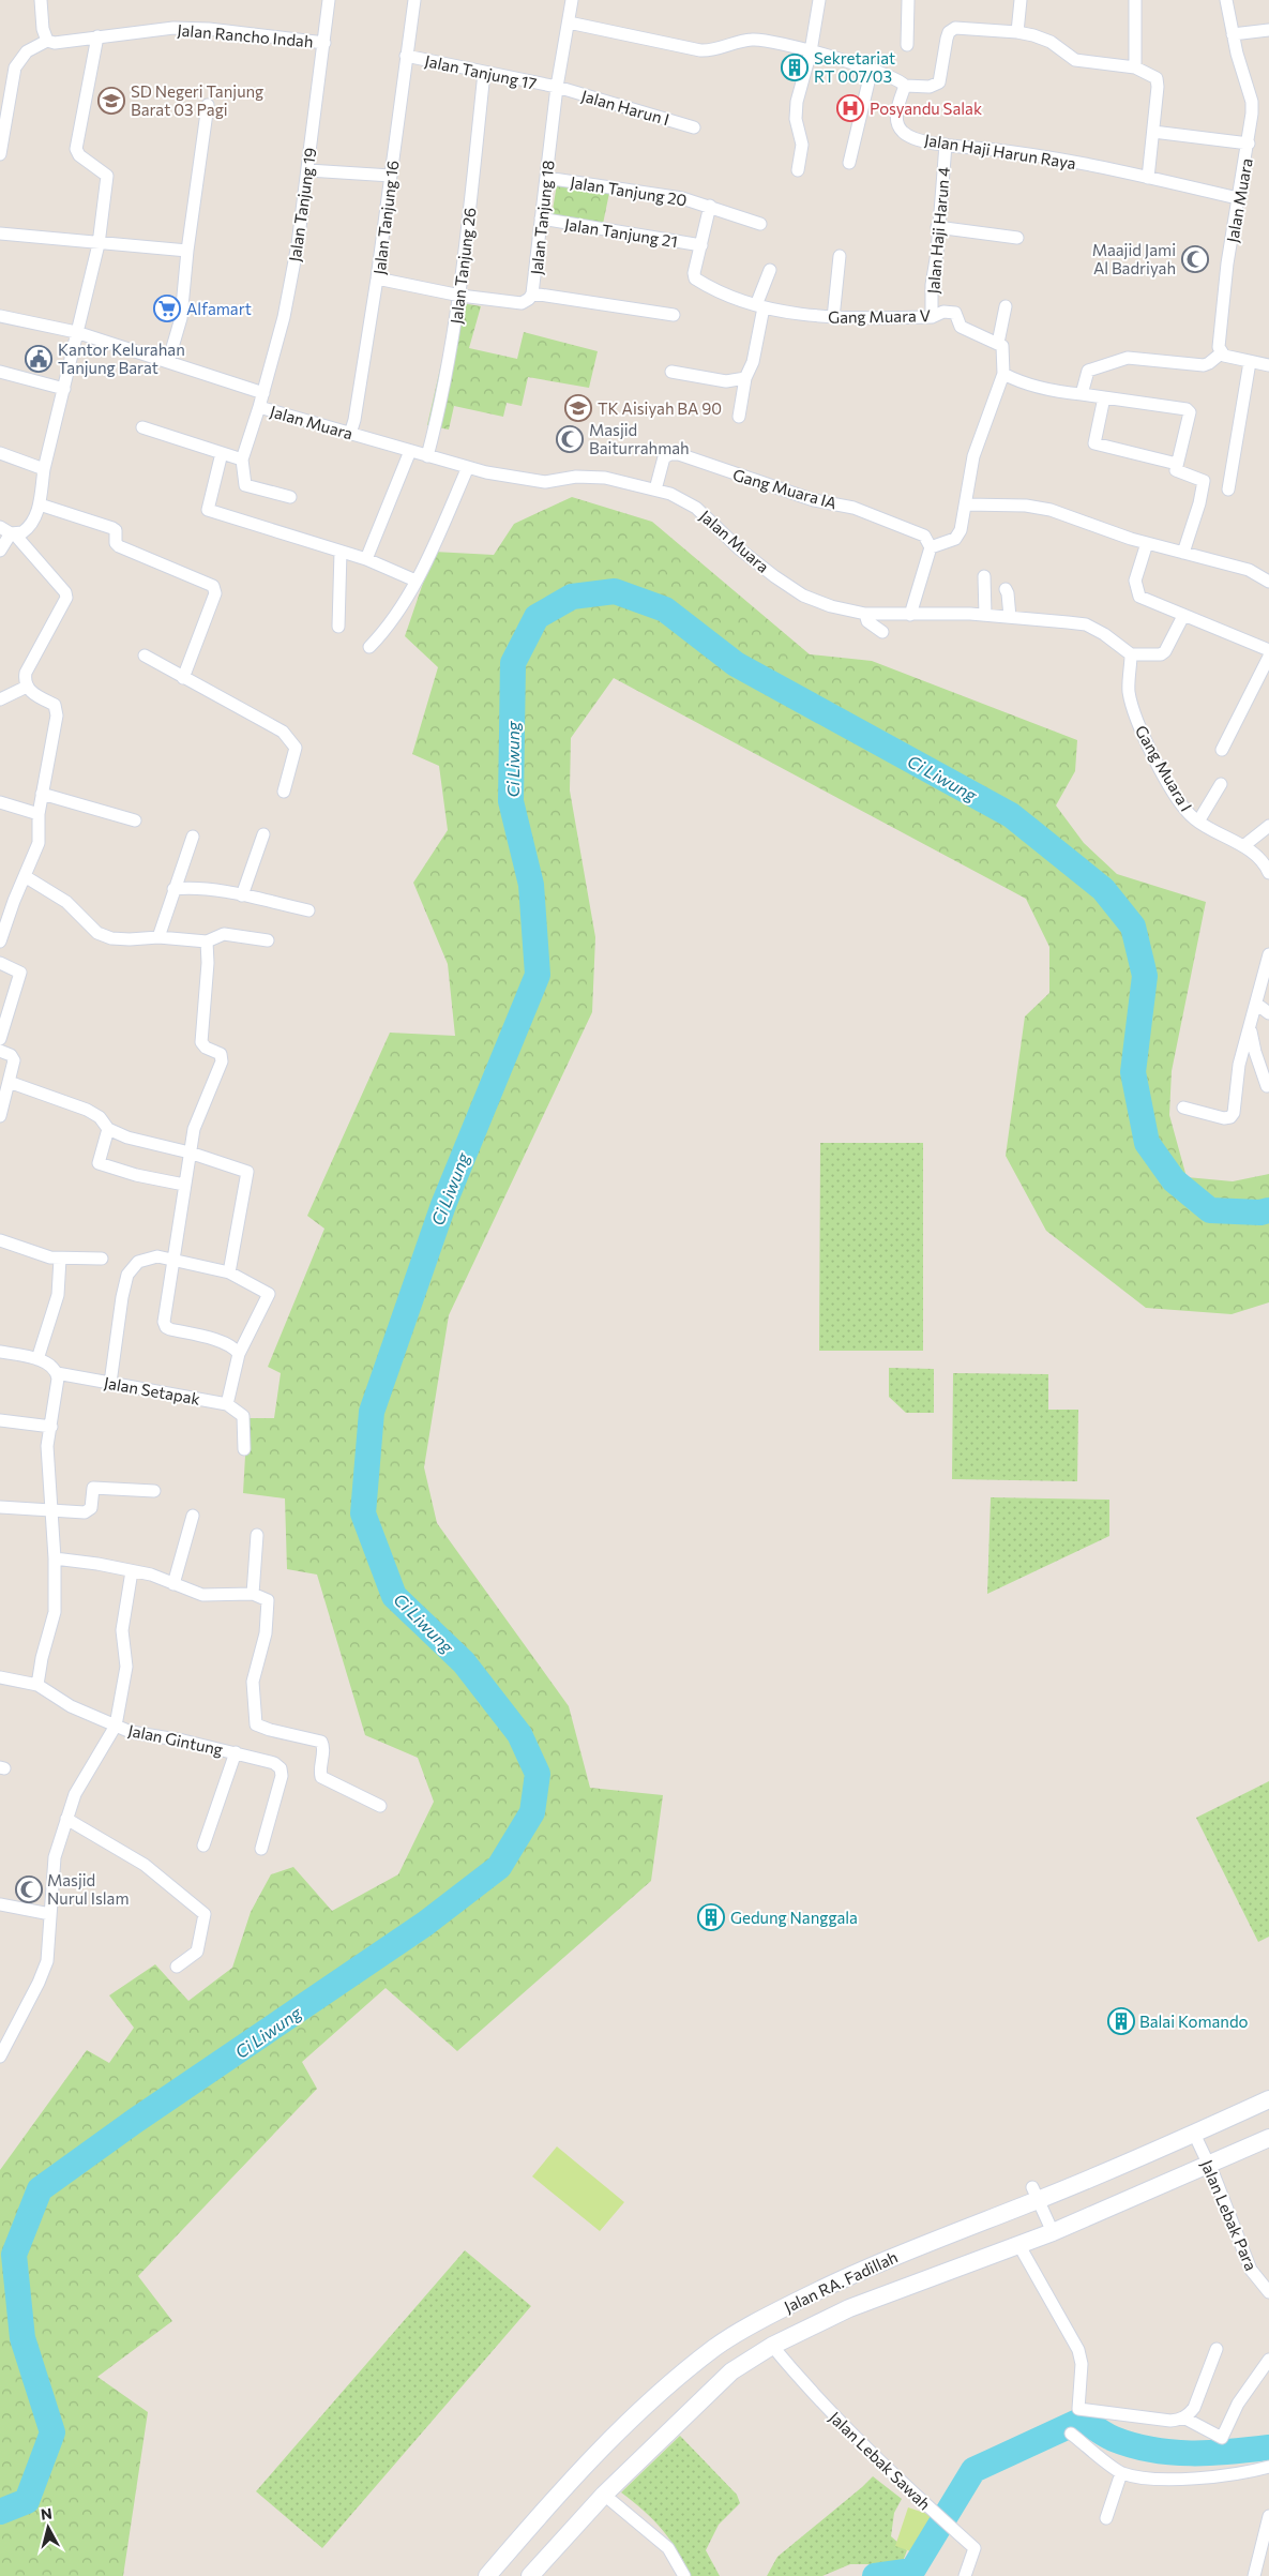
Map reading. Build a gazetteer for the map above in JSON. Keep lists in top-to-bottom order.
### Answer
{
  "streets": {
    "main road": ["Jalan RA. Fadillah"],
    "street": [
      "Jalan Rancho Indah",
      "Jalan Tanjung 17",
      "Jalan Harun I",
      "Jalan Haji Harun Raya",
      "Jalan Tanjung 20",
      "Jalan Muara",
      "Jalan Tanjung 19",
      "Jalan Tanjung 16",
      "Jalan Tanjung 18",
      "Jalan Haji Harun 4",
      "Jalan Tanjung 21",
      "Jalan Tanjung 26",
      "Gang Muara V",
      "Gang Muara IA",
      "Gang Muara I",
      "Jalan Setapak",
      "Jalan Gintung",
      "Jalan Lebak Para",
      "Jalan Lebak Sawah"
    ]
  },
  "crossings": [
    ["Jalan Rancho Indah", "Jalan Tanjung 19"],
    ["Jalan Tanjung 17", "Jalan Harun I"],
    ["Jalan Tanjung 17", "Jalan Tanjung 16"],
    ["Jalan Tanjung 17", "Jalan Tanjung 18"],
    ["Jalan Tanjung 17", "Jalan Tanjung 26"],
    ["Jalan Harun I", "Jalan Tanjung 18"],
    ["Jalan Haji Harun Raya", "Jalan Muara"],
    ["Jalan Haji Harun Raya", "Jalan Haji Harun 4"],
    ["Jalan Tanjung 20", "Jalan Tanjung 18"],
    ["Jalan Tanjung 20", "Jalan Tanjung 21"],
    ["Jalan Tanjung 20", "Gang Muara V"],
    ["Jalan Muara", "Jalan Tanjung 19"],
    ["Jalan Muara", "Jalan Tanjung 16"],
    ["Jalan Muara", "Jalan Tanjung 26"],
    ["Jalan Muara", "Gang Muara IA"],
    ["Jalan Muara", "Gang Muara I"],
    ["Jalan Tanjung 18", "Jalan Tanjung 21"],
    ["Jalan Haji Harun 4", "Gang Muara V"],
    ["Jalan Tanjung 21", "Gang Muara V"],
    ["Jalan Lebak Para", "Jalan RA. Fadillah"],
    ["Jalan RA. Fadillah", "Jalan Lebak Sawah"]
  ],
  "water": ["Ci Liwung"],
  "places": {
    "building": ["Sekretariat RT 007/03", "Gedung Nanggala", "Balai Komando"],
    "school or university": ["SD Negeri Tanjung Barat 03 Pagi", "TK Aisiyah BA 90"],
    "hospital": ["Posyandu Salak"],
    "mosque": ["Maajid Jami Al Badriyah", "Masjid Baiturrahmah", "Masjid Nurul Islam"],
    "supermarket": ["Alfamart"],
    "public building": ["Kantor Kelurahan Tanjung Barat"]
  },
  "north": "top"
}
